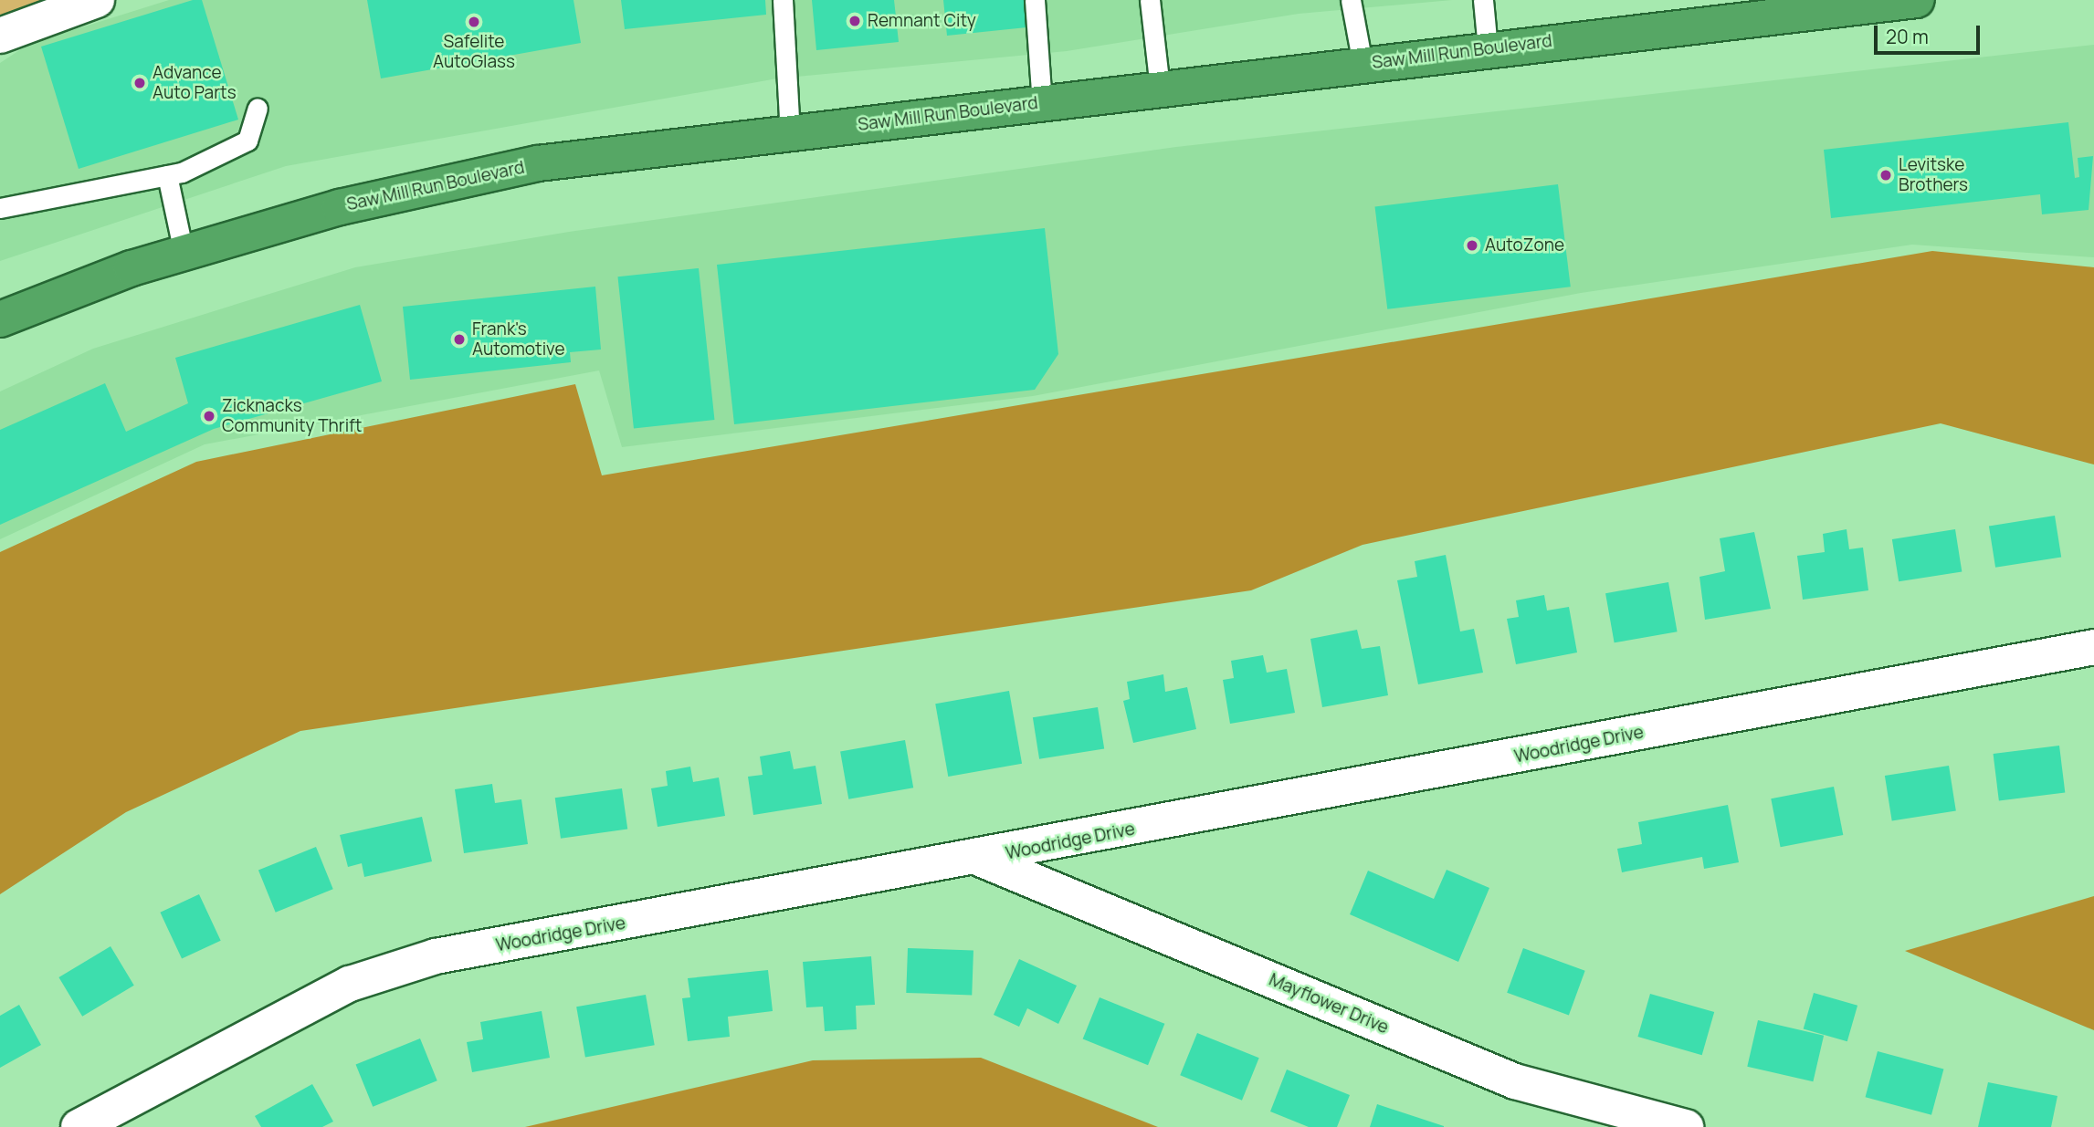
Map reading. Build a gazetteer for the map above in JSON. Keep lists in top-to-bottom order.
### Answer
{
  "streets": {
    "highway": ["Saw Mill Run Boulevard"],
    "street": ["Woodridge Drive", "Mayflower Drive"]
  },
  "crossings": [
    ["Woodridge Drive", "Mayflower Drive"]
  ],
  "places": [
    "Remnant City",
    "Safelite AutoGlass",
    "Advance Auto Parts",
    "Levitske Brothers",
    "AutoZone",
    "Frank's Automotive",
    "Zicknacks Community Thrift"
  ],
  "scale_bar": "20 m"
}
